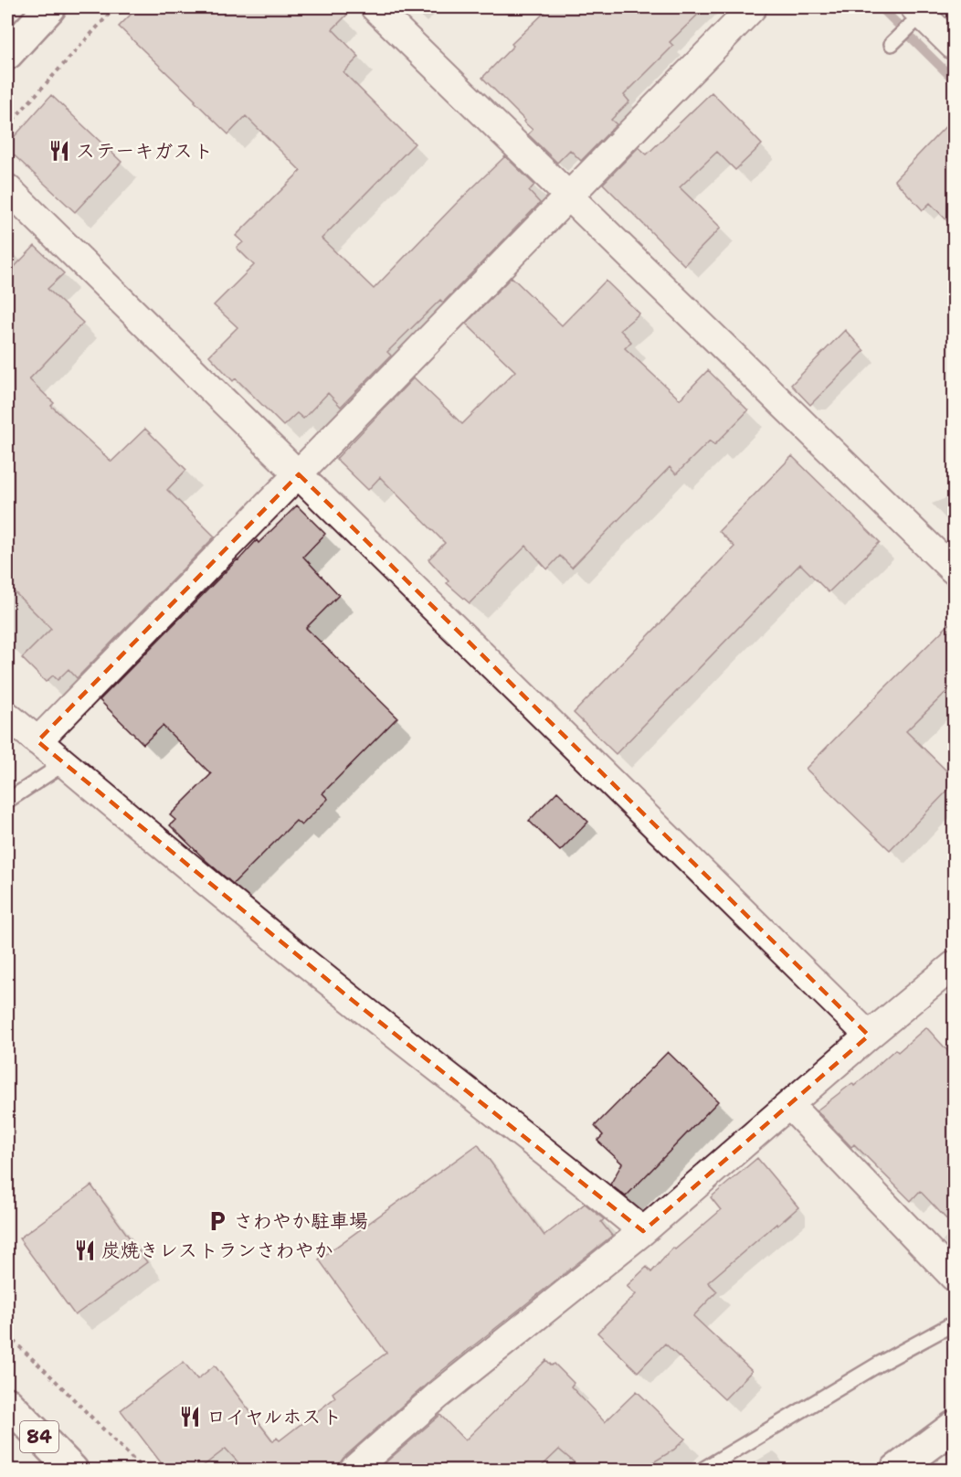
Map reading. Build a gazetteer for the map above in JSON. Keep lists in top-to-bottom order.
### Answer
{
  "streets": {
    "main road": ["84"]
  },
  "places": {
    "restaurant": ["ステーキガスト", "炭焼きレストランさわやか", "ロイヤルホスト"],
    "parking": ["さわやか駐車場"]
  }
}
